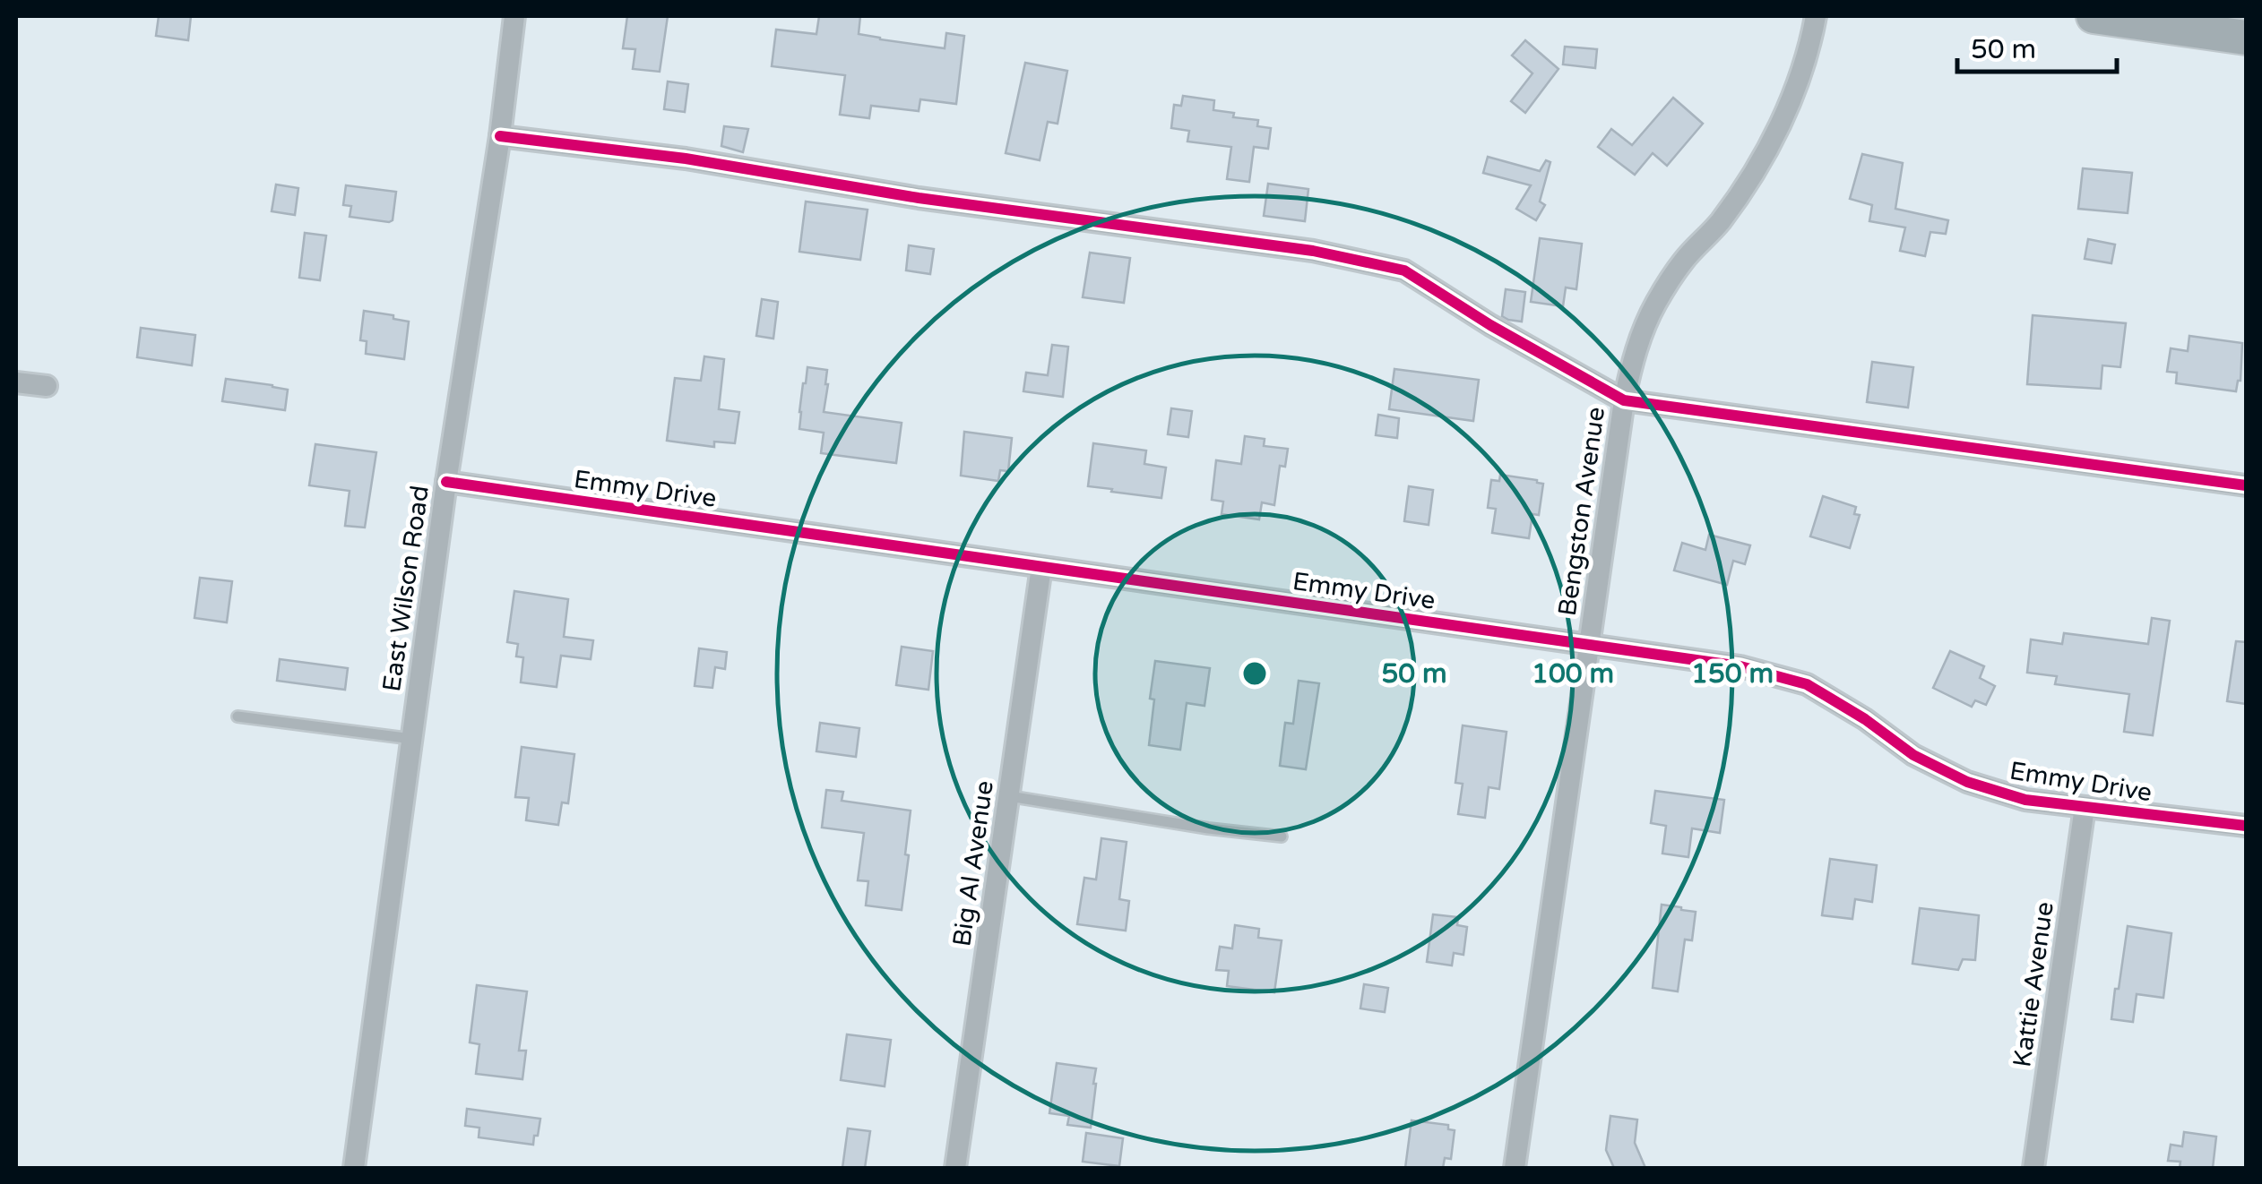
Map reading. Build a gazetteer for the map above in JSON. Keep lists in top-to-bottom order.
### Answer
{
  "streets": {
    "street": [
      "Emmy Drive",
      "Bengston Avenue",
      "East Wilson Road",
      "Big Al Avenue",
      "Kattie Avenue"
    ]
  },
  "crossings": [
    ["Emmy Drive", "Bengston Avenue"],
    ["Emmy Drive", "East Wilson Road"],
    ["Emmy Drive", "Big Al Avenue"],
    ["Emmy Drive", "Kattie Avenue"]
  ],
  "scale_bar": "50 m",
  "rings": ["50 m", "100 m", "150 m"]
}
